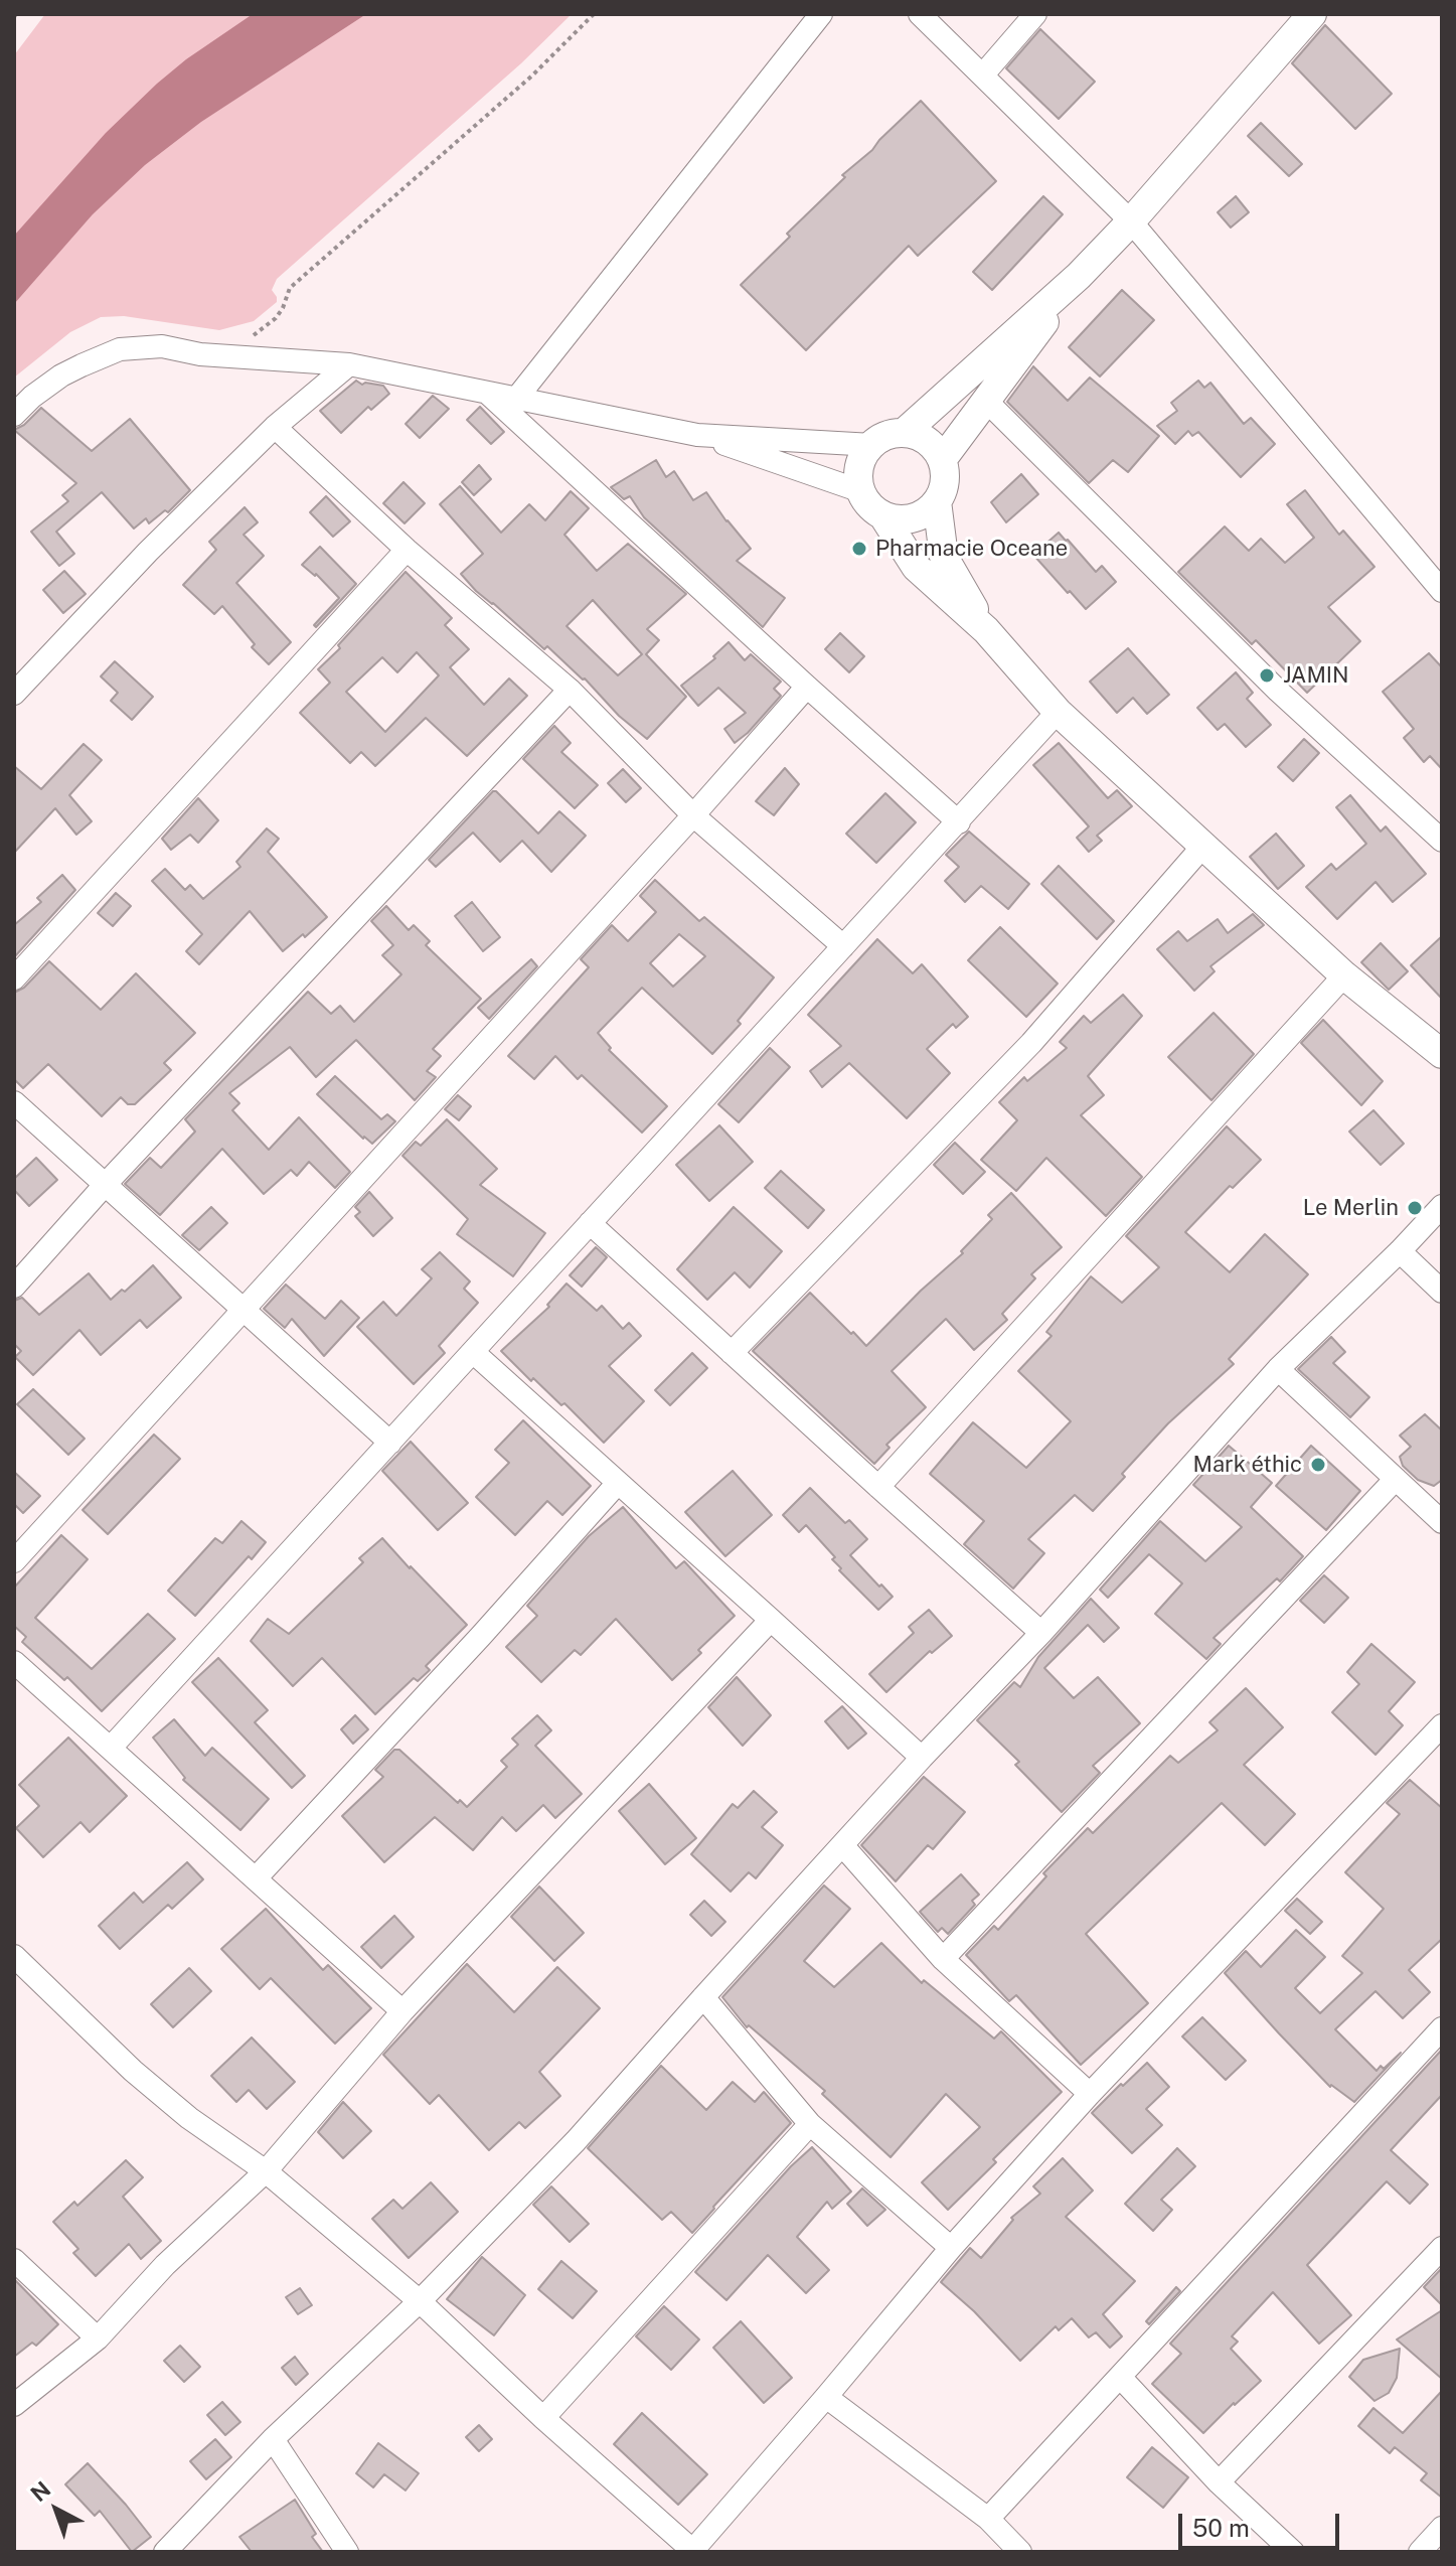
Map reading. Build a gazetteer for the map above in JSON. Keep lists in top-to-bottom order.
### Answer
{
  "places": [
    "Pharmacie Oceane",
    "JAMIN",
    "Le Merlin",
    "Mark éthic"
  ],
  "scale_bar": "50 m",
  "north": "top left"
}
